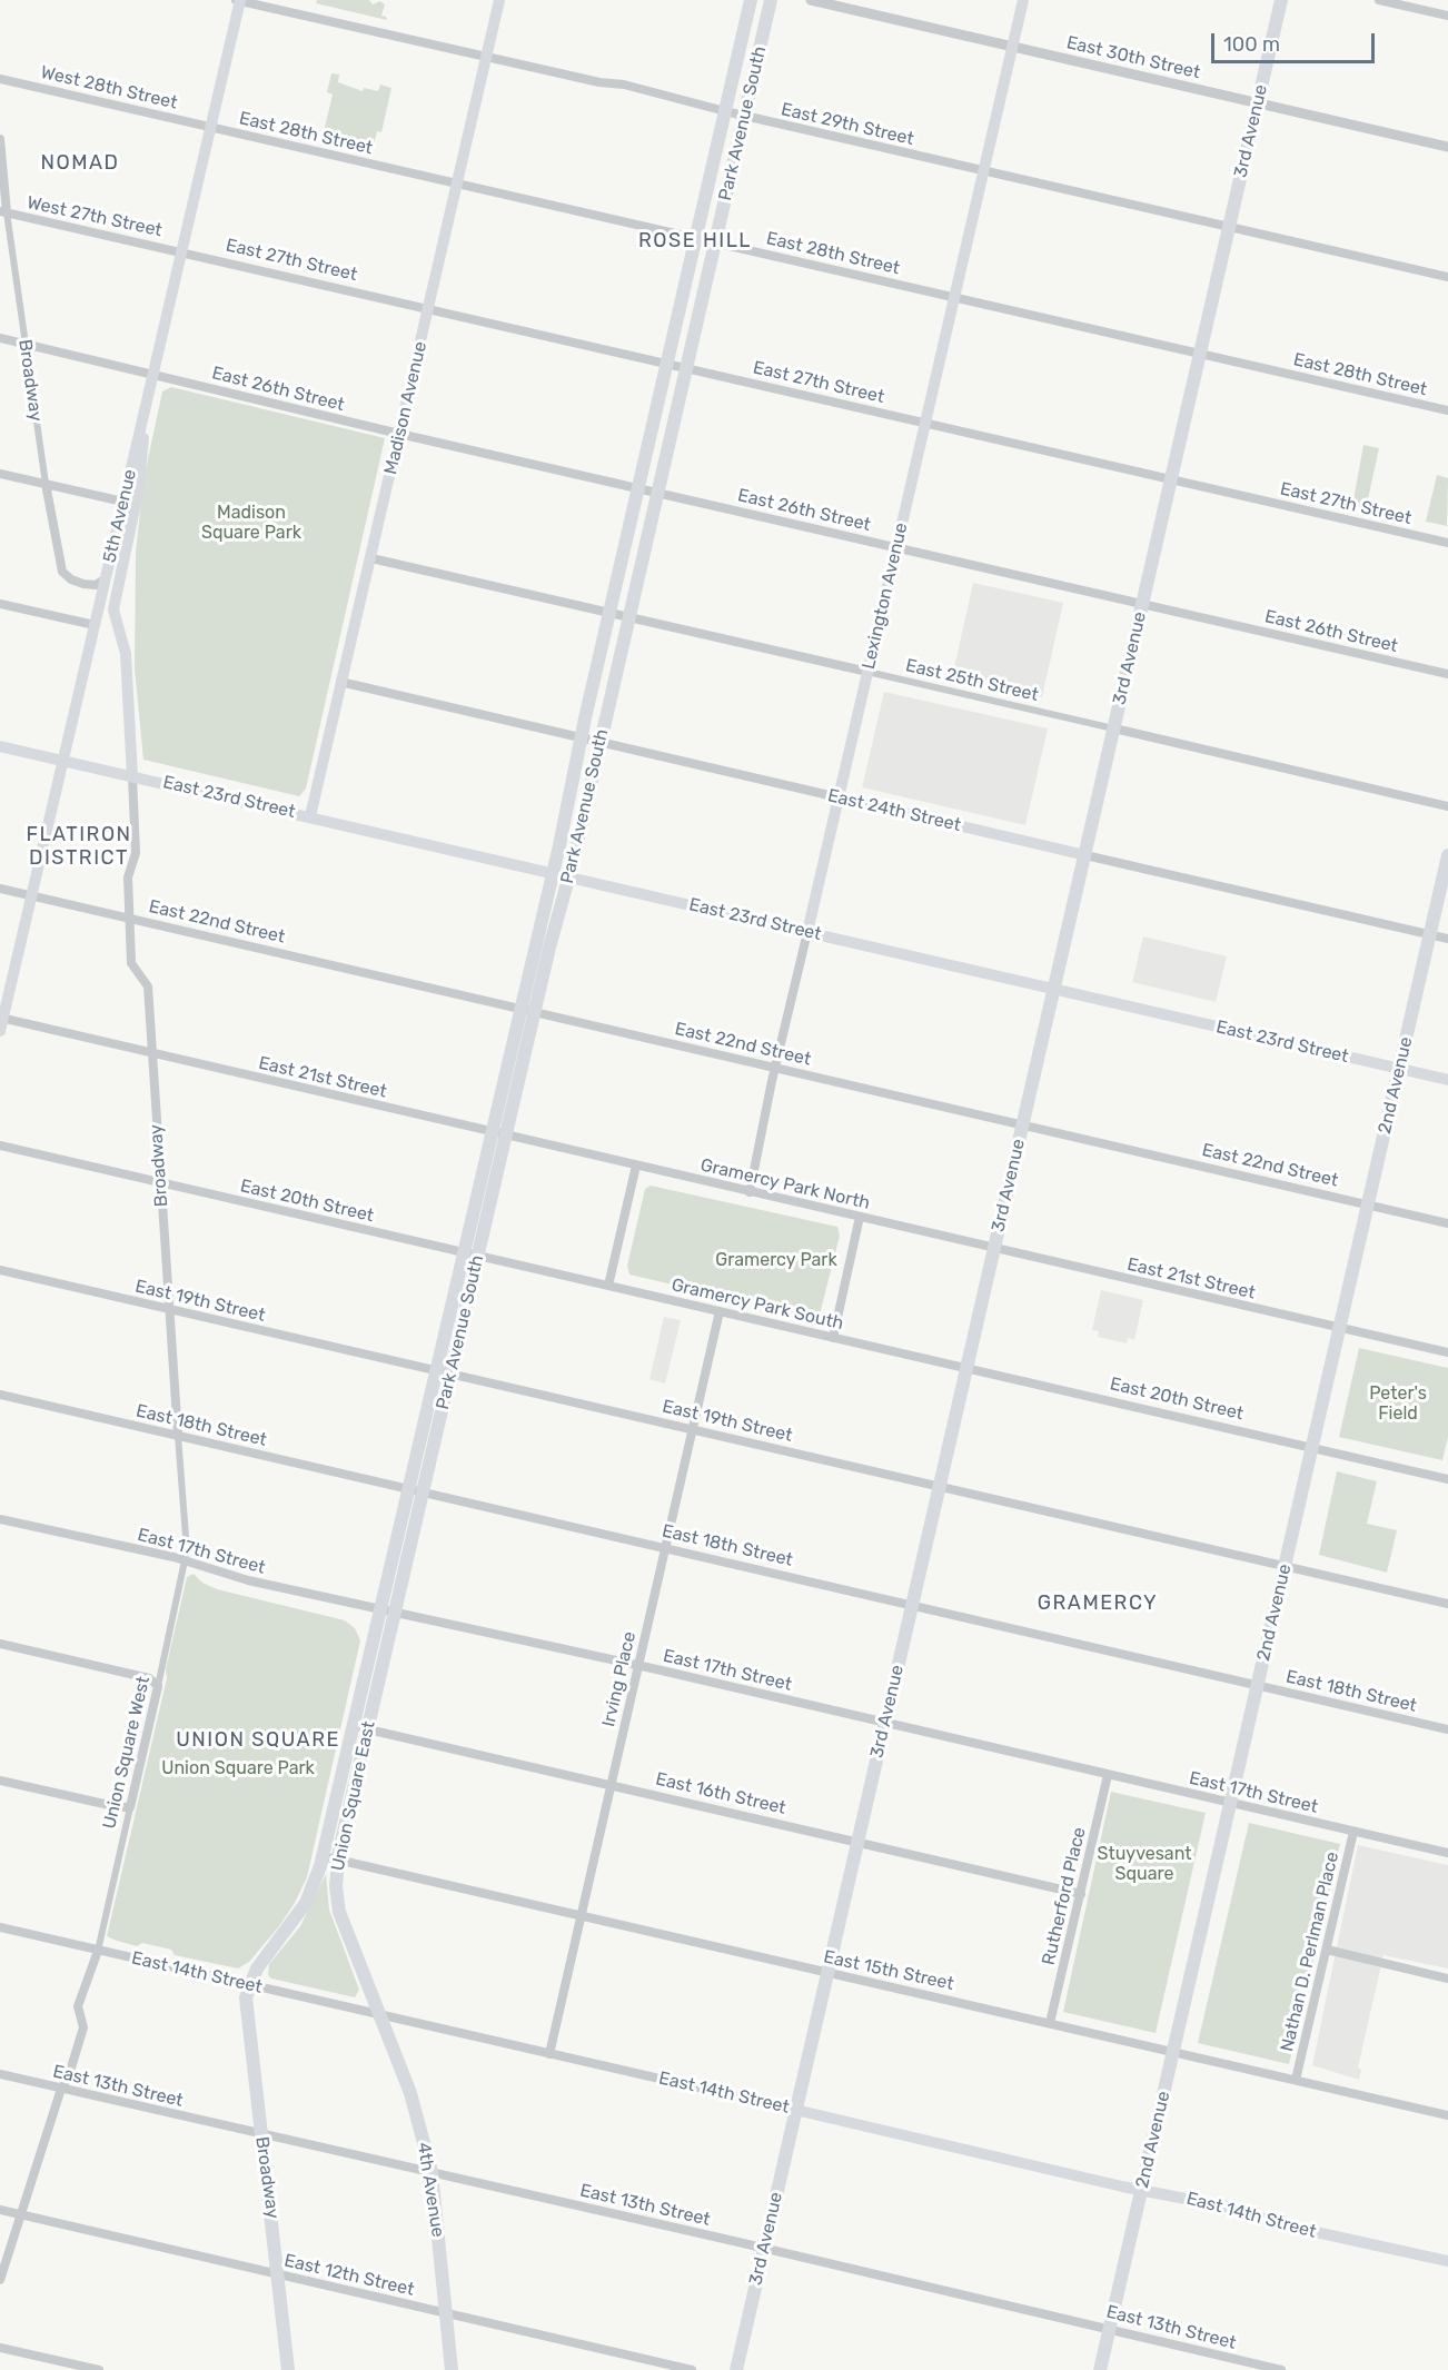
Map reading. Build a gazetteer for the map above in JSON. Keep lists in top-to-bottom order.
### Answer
{
  "streets": {
    "main road": [
      "Park Avenue South",
      "3rd Avenue",
      "Broadway",
      "Madison Avenue",
      "5th Avenue",
      "Lexington Avenue",
      "East 23rd Street",
      "East 24th Street",
      "2nd Avenue",
      "Union Square East",
      "East 14th Street",
      "4th Avenue"
    ],
    "street": [
      "East 30th Street",
      "West 28th Street",
      "East 29th Street",
      "East 28th Street",
      "West 27th Street",
      "East 27th Street",
      "East 26th Street",
      "East 25th Street",
      "East 22nd Street",
      "East 21st Street",
      "Gramercy Park North",
      "East 20th Street",
      "East 19th Street",
      "Gramercy Park South",
      "East 18th Street",
      "East 17th Street",
      "Irving Place",
      "Union Square West",
      "East 16th Street",
      "Rutherford Place",
      "Nathan D. Perlman Place",
      "East 15th Street",
      "East 13th Street",
      "East 12th Street"
    ]
  },
  "crossings": [
    ["East 30th Street", "3rd Avenue"],
    ["East 30th Street", "Lexington Avenue"],
    ["West 28th Street", "East 28th Street"],
    ["West 28th Street", "5th Avenue"],
    ["Park Avenue South", "East 29th Street"],
    ["Park Avenue South", "East 28th Street"],
    ["Park Avenue South", "East 27th Street"],
    ["Park Avenue South", "East 26th Street"],
    ["Park Avenue South", "East 25th Street"],
    ["Park Avenue South", "East 23rd Street"],
    ["Park Avenue South", "East 24th Street"],
    ["Park Avenue South", "East 22nd Street"],
    ["Park Avenue South", "East 21st Street"],
    ["Park Avenue South", "East 20th Street"],
    ["Park Avenue South", "East 19th Street"],
    ["Park Avenue South", "East 18th Street"],
    ["Park Avenue South", "East 17th Street"],
    ["Park Avenue South", "Union Square East"],
    ["East 29th Street", "3rd Avenue"],
    ["East 29th Street", "Madison Avenue"],
    ["East 29th Street", "5th Avenue"],
    ["East 29th Street", "Lexington Avenue"],
    ["3rd Avenue", "East 28th Street"],
    ["3rd Avenue", "East 27th Street"],
    ["3rd Avenue", "East 26th Street"],
    ["3rd Avenue", "East 25th Street"],
    ["3rd Avenue", "East 23rd Street"],
    ["3rd Avenue", "East 24th Street"],
    ["3rd Avenue", "East 22nd Street"],
    ["3rd Avenue", "East 21st Street"],
    ["3rd Avenue", "East 20th Street"],
    ["3rd Avenue", "East 19th Street"],
    ["3rd Avenue", "East 18th Street"],
    ["3rd Avenue", "East 17th Street"],
    ["3rd Avenue", "East 16th Street"],
    ["3rd Avenue", "East 15th Street"],
    ["3rd Avenue", "East 14th Street"],
    ["3rd Avenue", "East 13th Street"],
    ["East 28th Street", "Madison Avenue"],
    ["East 28th Street", "5th Avenue"],
    ["East 28th Street", "Lexington Avenue"],
    ["West 27th Street", "East 27th Street"],
    ["West 27th Street", "Broadway"],
    ["West 27th Street", "5th Avenue"],
    ["East 27th Street", "Madison Avenue"],
    ["East 27th Street", "5th Avenue"],
    ["East 27th Street", "Lexington Avenue"],
    ["Broadway", "East 26th Street"],
    ["Broadway", "5th Avenue"],
    ["Broadway", "East 23rd Street"],
    ["Broadway", "East 22nd Street"],
    ["Broadway", "East 21st Street"],
    ["Broadway", "East 20th Street"],
    ["Broadway", "East 19th Street"],
    ["Broadway", "East 18th Street"],
    ["Broadway", "East 17th Street"],
    ["Broadway", "Union Square West"],
    ["Broadway", "Union Square East"],
    ["Broadway", "East 14th Street"],
    ["Broadway", "East 13th Street"],
    ["Broadway", "East 12th Street"],
    ["East 26th Street", "Madison Avenue"],
    ["East 26th Street", "5th Avenue"],
    ["East 26th Street", "Lexington Avenue"],
    ["Madison Avenue", "East 25th Street"],
    ["Madison Avenue", "East 23rd Street"],
    ["Madison Avenue", "East 24th Street"],
    ["5th Avenue", "East 23rd Street"],
    ["5th Avenue", "East 22nd Street"],
    ["5th Avenue", "East 21st Street"],
    ["Lexington Avenue", "East 25th Street"],
    ["Lexington Avenue", "East 23rd Street"],
    ["Lexington Avenue", "East 24th Street"],
    ["Lexington Avenue", "East 22nd Street"],
    ["Lexington Avenue", "Gramercy Park North"],
    ["East 23rd Street", "2nd Avenue"],
    ["East 24th Street", "2nd Avenue"],
    ["East 22nd Street", "2nd Avenue"],
    ["East 21st Street", "2nd Avenue"],
    ["East 21st Street", "Gramercy Park North"],
    ["2nd Avenue", "East 20th Street"],
    ["2nd Avenue", "East 19th Street"],
    ["2nd Avenue", "East 18th Street"],
    ["2nd Avenue", "East 17th Street"],
    ["2nd Avenue", "East 15th Street"],
    ["2nd Avenue", "East 14th Street"],
    ["2nd Avenue", "East 13th Street"],
    ["East 20th Street", "Gramercy Park South"],
    ["East 19th Street", "Irving Place"],
    ["Gramercy Park South", "Irving Place"],
    ["East 18th Street", "Irving Place"],
    ["East 17th Street", "Irving Place"],
    ["East 17th Street", "Union Square West"],
    ["East 17th Street", "Union Square East"],
    ["East 17th Street", "Rutherford Place"],
    ["East 17th Street", "Nathan D. Perlman Place"],
    ["Irving Place", "East 16th Street"],
    ["Irving Place", "East 15th Street"],
    ["Irving Place", "East 14th Street"],
    ["Union Square West", "East 14th Street"],
    ["East 16th Street", "Union Square East"],
    ["East 16th Street", "Rutherford Place"],
    ["Union Square East", "East 15th Street"],
    ["Union Square East", "East 14th Street"],
    ["Union Square East", "4th Avenue"],
    ["Rutherford Place", "East 15th Street"],
    ["Nathan D. Perlman Place", "East 15th Street"],
    ["East 14th Street", "4th Avenue"],
    ["East 13th Street", "4th Avenue"],
    ["4th Avenue", "East 12th Street"]
  ],
  "districts": [
    "NOMAD",
    "ROSE HILL",
    "FLATIRON DISTRICT",
    "GRAMERCY",
    "UNION SQUARE"
  ],
  "parks": [
    "Madison Square Park",
    "Gramercy Park",
    "Peter's Field",
    "Union Square Park",
    "Stuyvesant Square"
  ],
  "scale_bar": "100 m"
}
